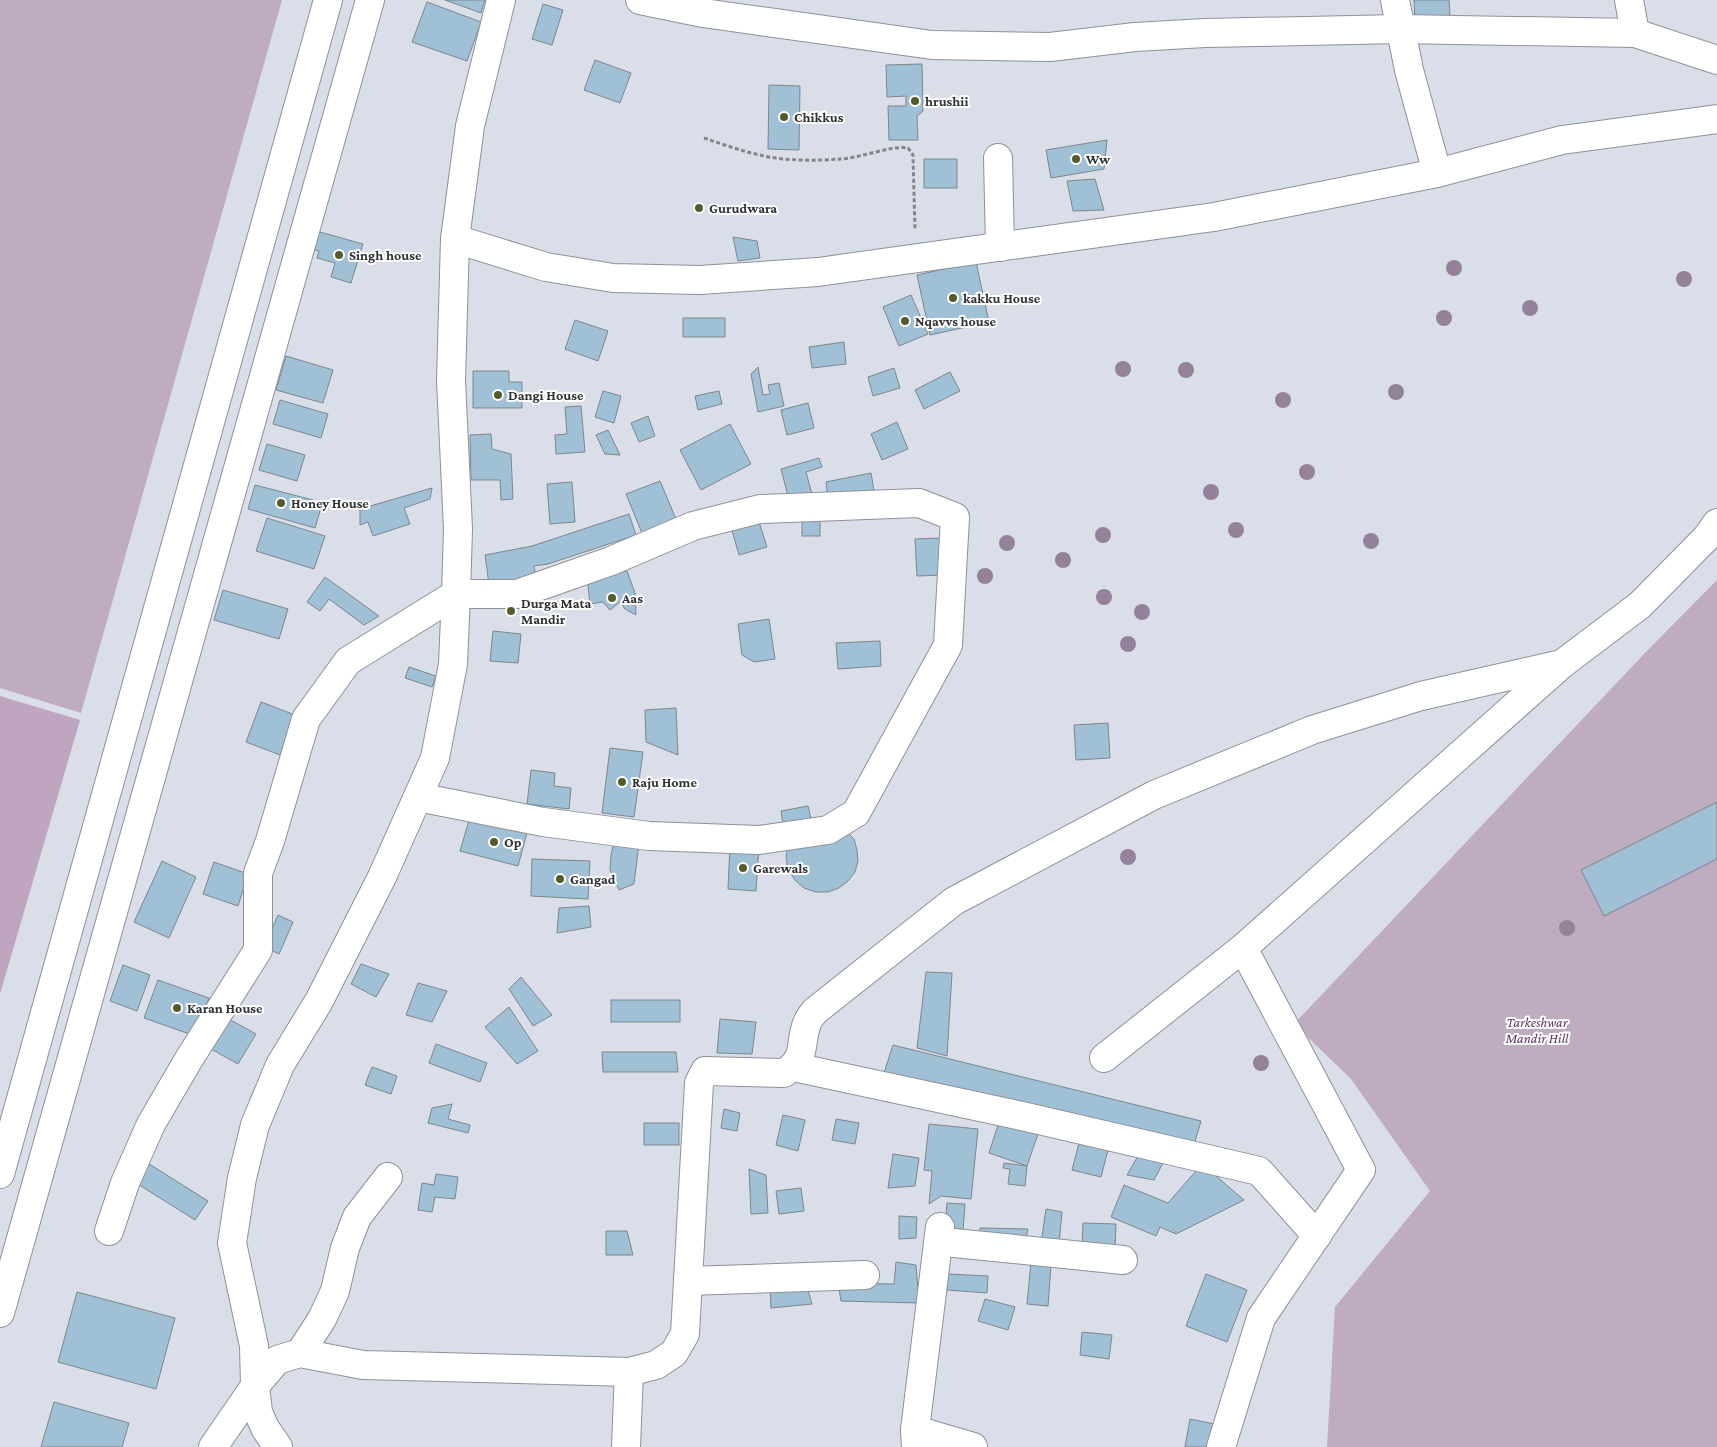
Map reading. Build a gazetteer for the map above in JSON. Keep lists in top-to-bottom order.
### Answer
{
  "parks": ["Tarkeshwar Mandir Hill"],
  "places": [
    "hrushii",
    "Chikkus",
    "Ww",
    "Gurudwara",
    "Singh house",
    "kakku House",
    "Nqavvs house",
    "Dangi House",
    "Honey House",
    "Aas",
    "Durga Mata Mandir",
    "Raju Home",
    "Op",
    "Garewals",
    "Gangad",
    "Karan House"
  ]
}
